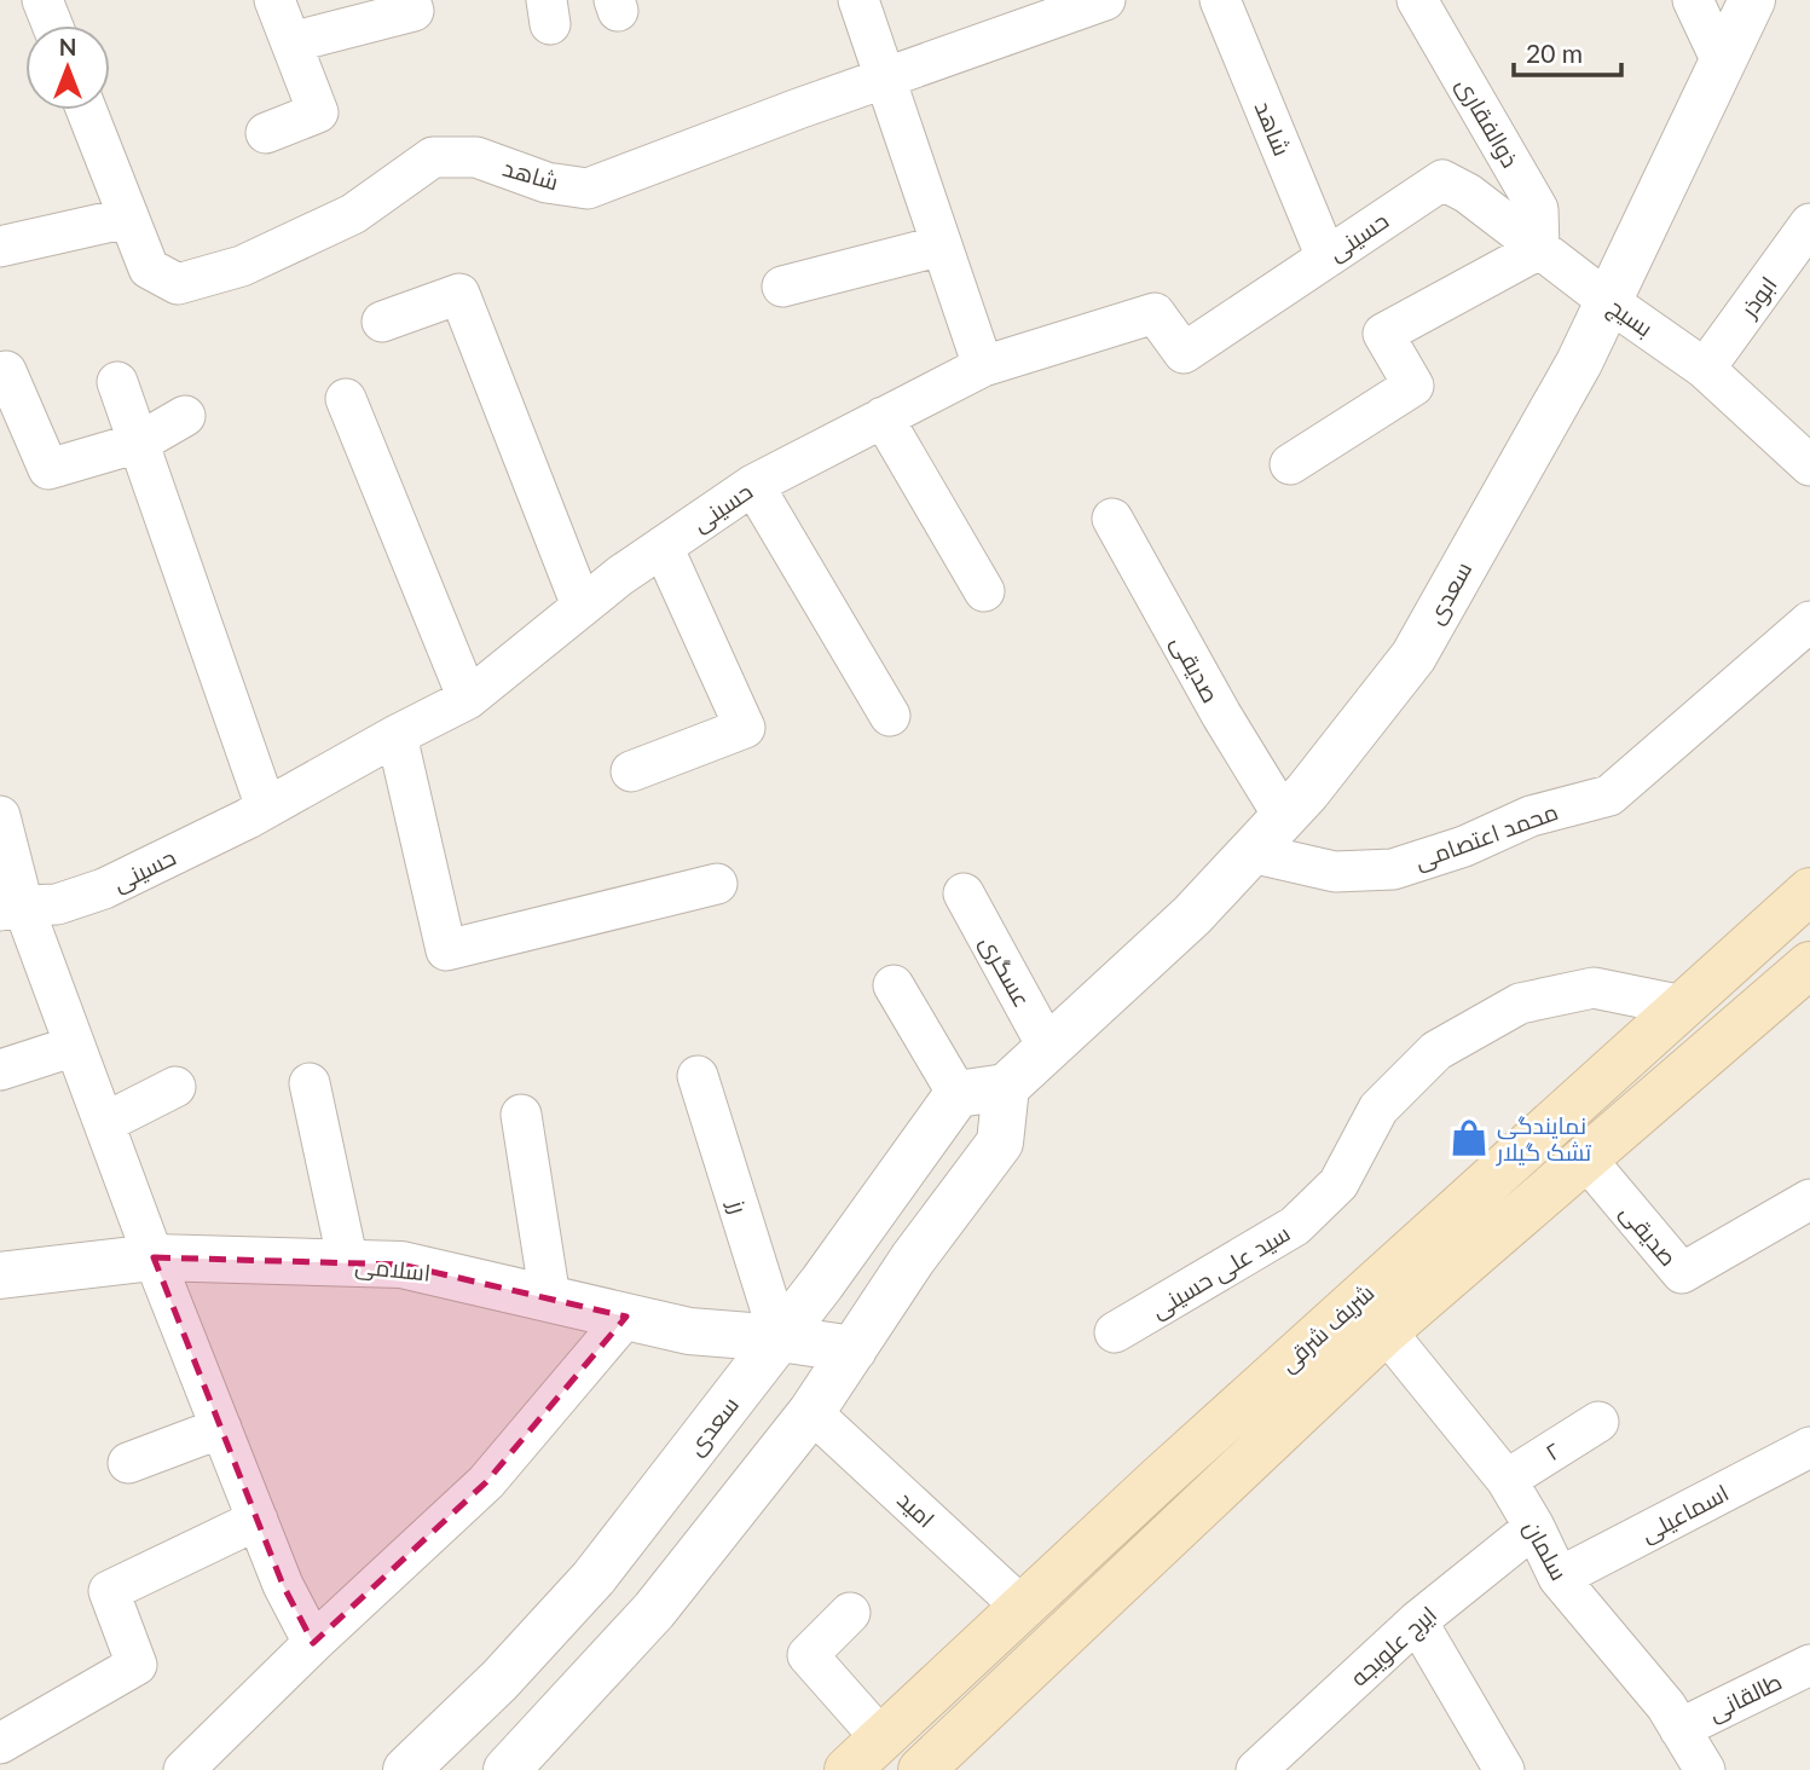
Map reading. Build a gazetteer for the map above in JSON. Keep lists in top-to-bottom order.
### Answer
{
  "streets": {
    "main road": ["شریف شرقی"],
    "street": [
      "ذوالفقاری",
      "شاهد",
      "حسینی",
      "ابوذر",
      "بسیج",
      "سعدی",
      "صدیقی",
      "محمد اعتصامی",
      "عسگری",
      "رز",
      "اسلامی",
      "سید علی حسینی",
      "۲",
      "امید",
      "اسماعیلی",
      "سلمان",
      "ایرج علویجه",
      "طالقانی"
    ]
  },
  "crossings": [
    ["ذوالفقاری", "بسیج"],
    ["شاهد", "حسینی"],
    ["حسینی", "بسیج"],
    ["ابوذر", "بسیج"],
    ["بسیج", "سعدی"],
    ["سعدی", "صدیقی"],
    ["سعدی", "محمد اعتصامی"],
    ["سعدی", "عسگری"],
    ["سعدی", "رز"],
    ["سعدی", "اسلامی"],
    ["صدیقی", "شریف شرقی"],
    ["رز", "اسلامی"],
    ["سید علی حسینی", "شریف شرقی"],
    ["شریف شرقی", "امید"],
    ["شریف شرقی", "سلمان"],
    ["۲", "سلمان"],
    ["اسماعیلی", "سلمان"],
    ["سلمان", "ایرج علویجه"],
    ["سلمان", "طالقانی"]
  ],
  "places": {
    "shop": ["نمایندگی تشک گیلار"]
  },
  "scale_bar": "20 m",
  "north": "top"
}
